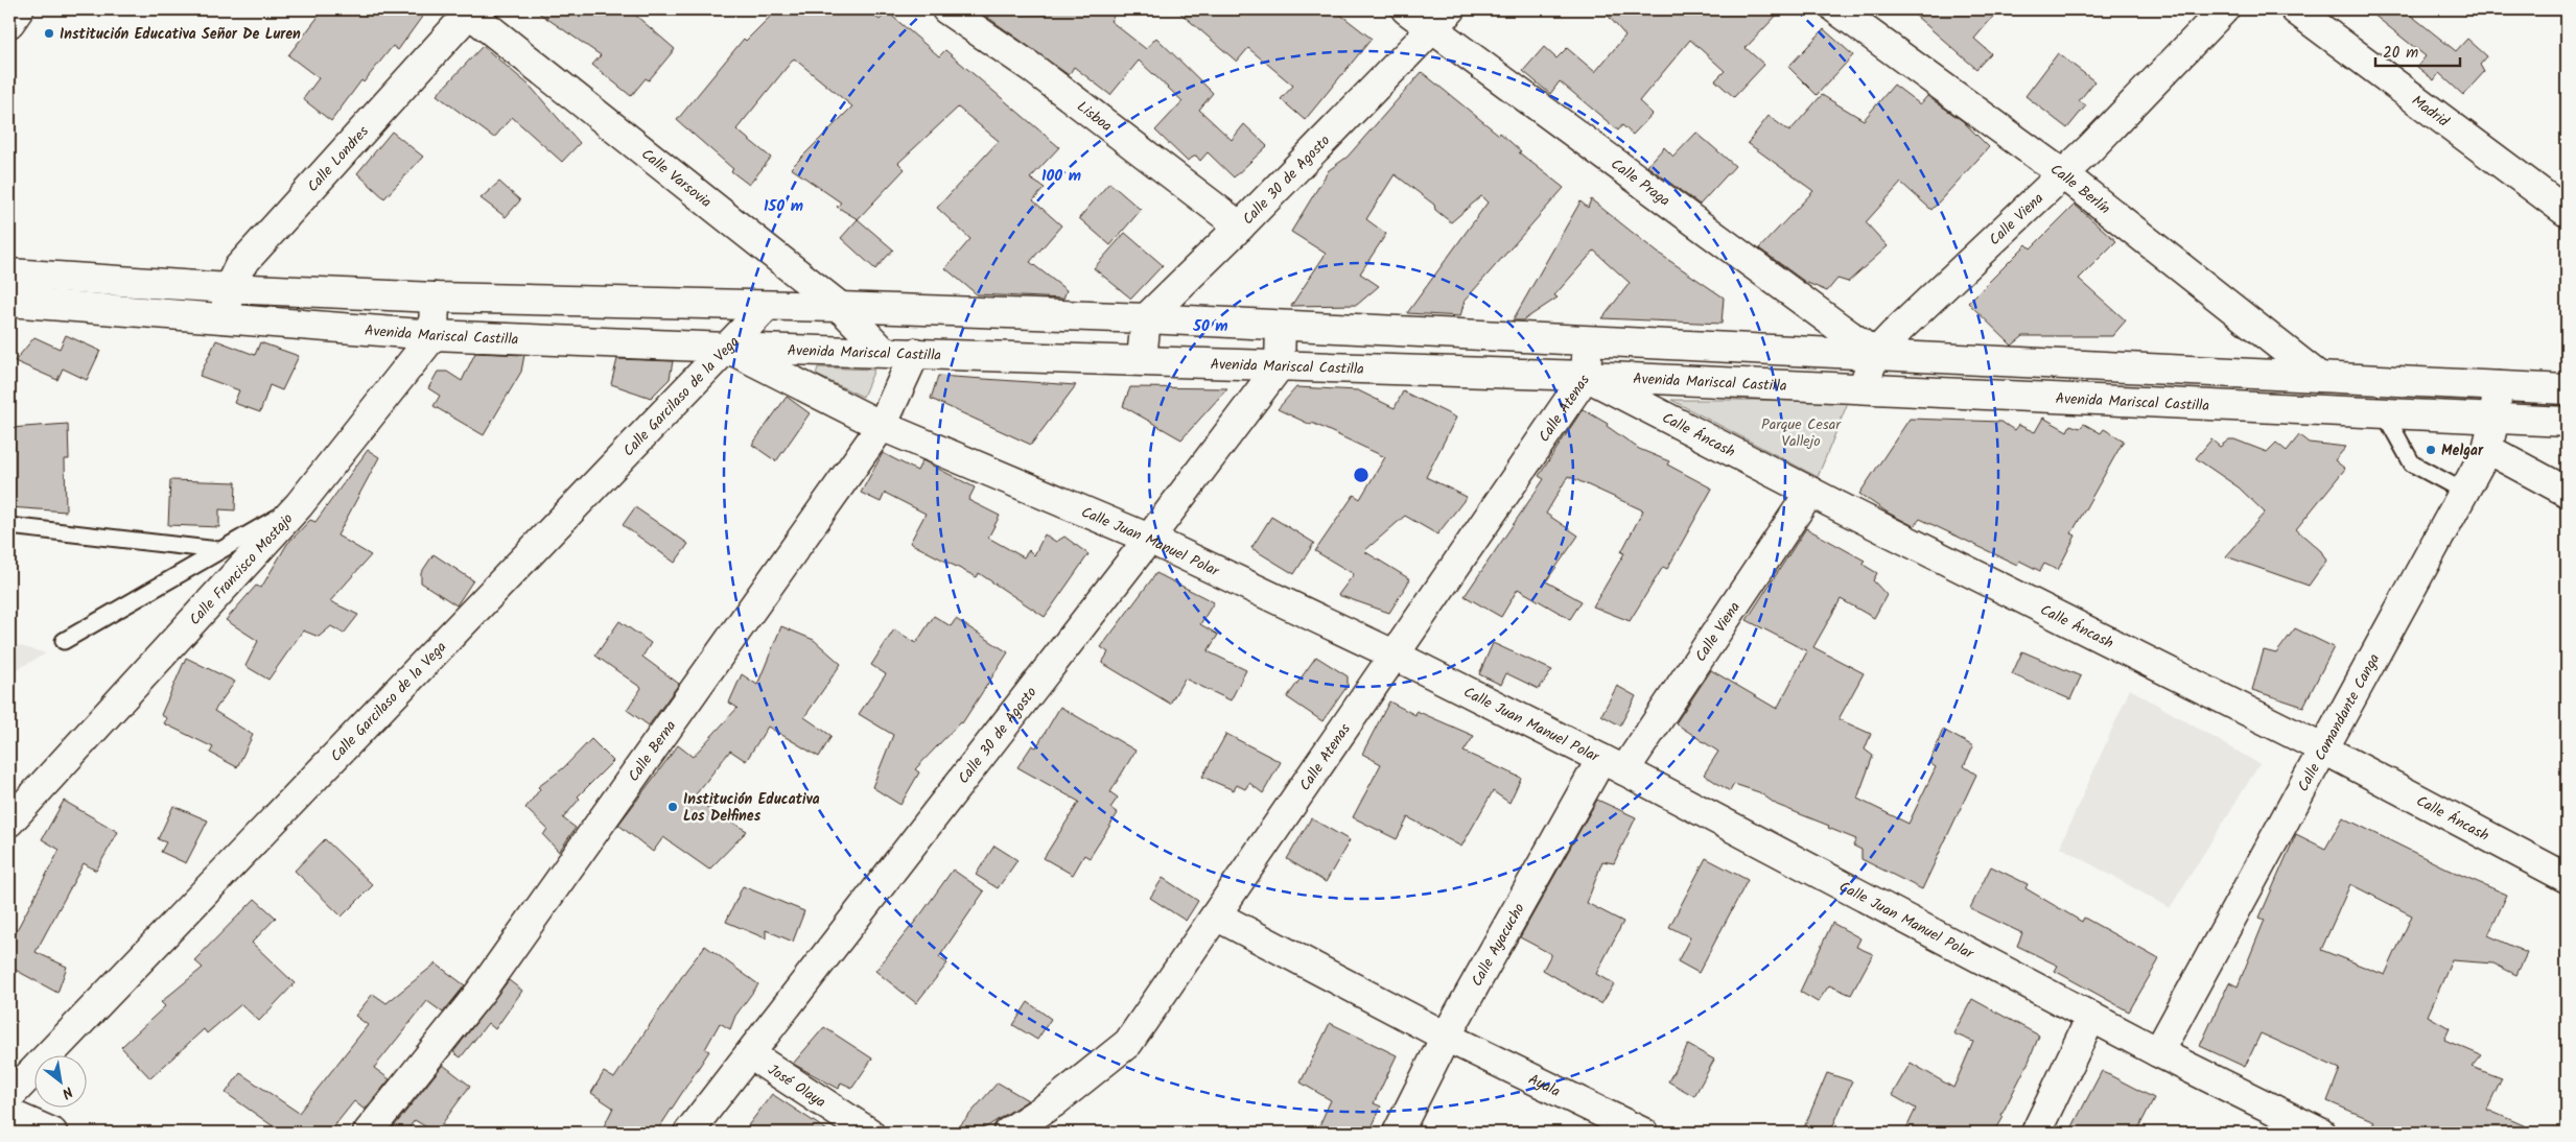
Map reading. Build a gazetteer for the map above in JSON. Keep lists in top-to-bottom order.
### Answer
{
  "streets": {
    "street": [
      "Madrid",
      "Lisboa",
      "Calle Londres",
      "Calle Varsovia",
      "Calle 30 de Agosto",
      "Calle Praga",
      "Calle Berlín",
      "Calle Viena",
      "Avenida Mariscal Castilla",
      "Calle Garcilaso de la Vega",
      "Calle Atenas",
      "Calle Áncash",
      "Calle Juan Manuel Polar",
      "Calle Francisco Mostajo",
      "Calle Comandante Canga",
      "Calle Berna",
      "Calle Ayacucho",
      "José Olaya",
      "Ayala"
    ]
  },
  "crossings": [
    ["Lisboa", "Calle 30 de Agosto"],
    ["Calle Londres", "Calle Varsovia"],
    ["Calle Londres", "Avenida Mariscal Castilla"],
    ["Calle Varsovia", "Avenida Mariscal Castilla"],
    ["Calle 30 de Agosto", "Calle Praga"],
    ["Calle 30 de Agosto", "Avenida Mariscal Castilla"],
    ["Calle 30 de Agosto", "Calle Juan Manuel Polar"],
    ["Calle 30 de Agosto", "José Olaya"],
    ["Calle Praga", "Calle Viena"],
    ["Calle Berlín", "Calle Viena"],
    ["Calle Viena", "Avenida Mariscal Castilla"],
    ["Calle Viena", "Calle Áncash"],
    ["Calle Viena", "Calle Juan Manuel Polar"],
    ["Calle Viena", "Calle Ayacucho"],
    ["Avenida Mariscal Castilla", "Calle Garcilaso de la Vega"],
    ["Avenida Mariscal Castilla", "Calle Atenas"],
    ["Avenida Mariscal Castilla", "Calle Áncash"],
    ["Avenida Mariscal Castilla", "Calle Juan Manuel Polar"],
    ["Avenida Mariscal Castilla", "Calle Francisco Mostajo"],
    ["Avenida Mariscal Castilla", "Calle Comandante Canga"],
    ["Avenida Mariscal Castilla", "Calle Berna"],
    ["Calle Garcilaso de la Vega", "Calle Juan Manuel Polar"],
    ["Calle Atenas", "Calle Áncash"],
    ["Calle Atenas", "Calle Juan Manuel Polar"],
    ["Calle Atenas", "Ayala"],
    ["Calle Áncash", "Calle Comandante Canga"],
    ["Calle Juan Manuel Polar", "Calle Comandante Canga"],
    ["Calle Juan Manuel Polar", "Calle Berna"],
    ["Calle Juan Manuel Polar", "Calle Ayacucho"],
    ["Calle Ayacucho", "Ayala"]
  ],
  "parks": ["Parque Cesar Vallejo"],
  "places": ["Institución Educativa Señor De Luren", "Melgar", "Institución Educativa Los Delfines"],
  "scale_bar": "20 m",
  "north": "bottom right",
  "rings": ["100 m", "150 m", "50 m"]
}
